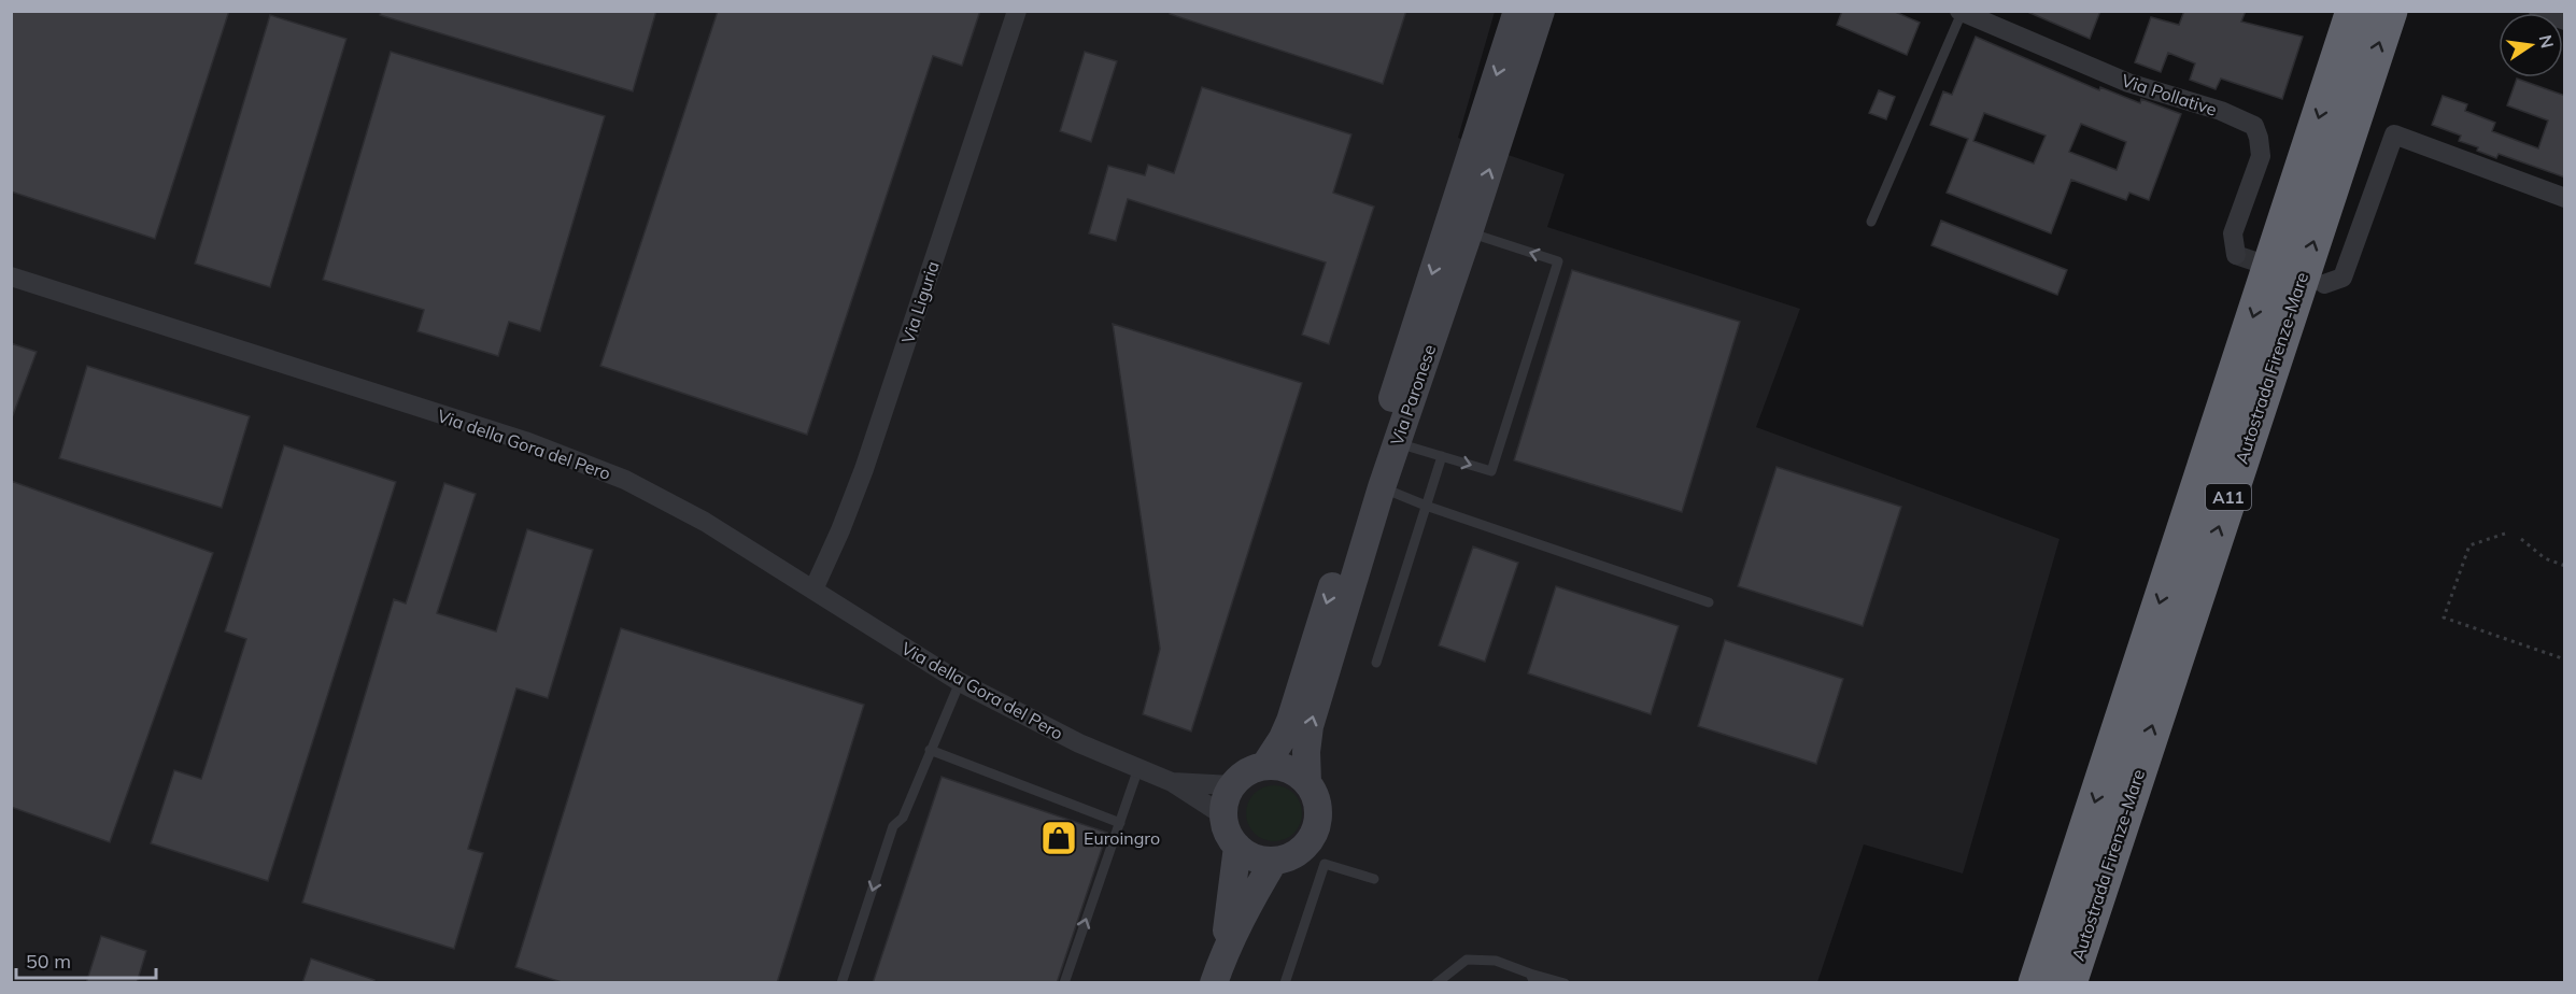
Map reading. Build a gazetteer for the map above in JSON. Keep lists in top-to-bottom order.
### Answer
{
  "streets": {
    "highway": ["Autostrada Firenze-Mare", "A11"],
    "main road": ["Via Paronese"],
    "street": ["Via Pollative", "Via Liguria", "Via della Gora del Pero"]
  },
  "crossings": [
    ["Via Liguria", "Via della Gora del Pero"],
    ["Via Paronese", "Via della Gora del Pero"]
  ],
  "places": {
    "shop": ["Euroingro"]
  },
  "scale_bar": "50 m",
  "north": "right"
}
